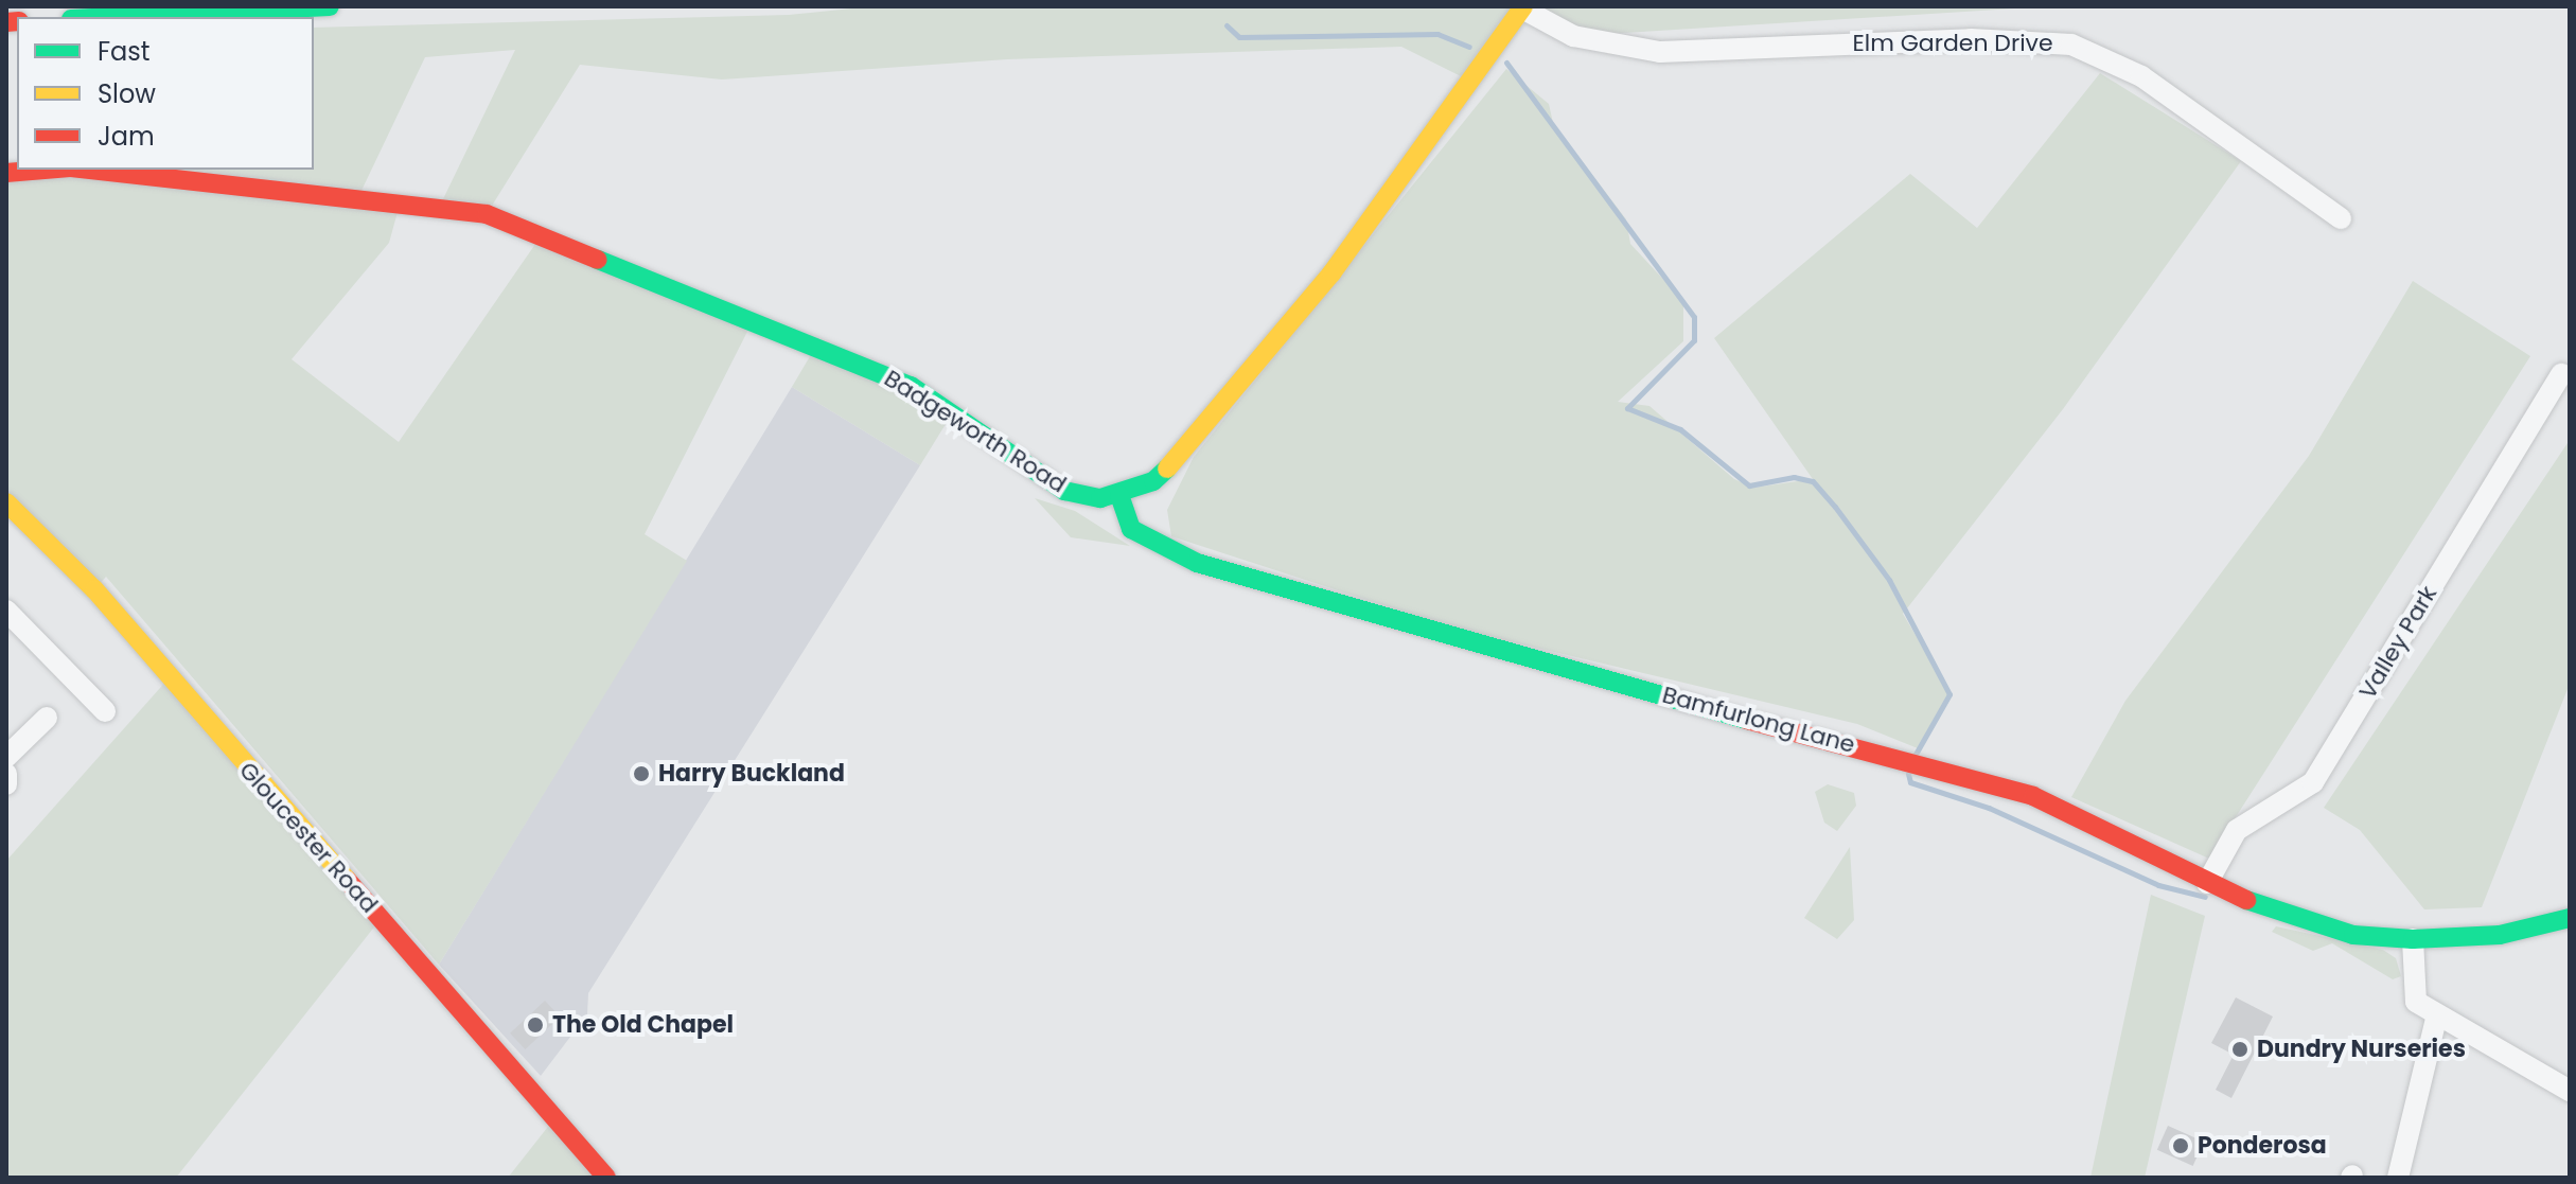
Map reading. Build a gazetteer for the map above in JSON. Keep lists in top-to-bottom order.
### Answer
{
  "streets": {
    "main road": ["Badgeworth Road", "Bamfurlong Lane", "Gloucester Road"],
    "street": ["Elm Garden Drive", "Valley Park"]
  },
  "crossings": [
    ["Elm Garden Drive", "Badgeworth Road"],
    ["Badgeworth Road", "Bamfurlong Lane"],
    ["Valley Park", "Bamfurlong Lane"]
  ],
  "places": [
    "Harry Buckland",
    "The Old Chapel",
    "Dundry Nurseries",
    "Ponderosa"
  ],
  "legend": ["Fast", "Slow", "Jam"]
}
